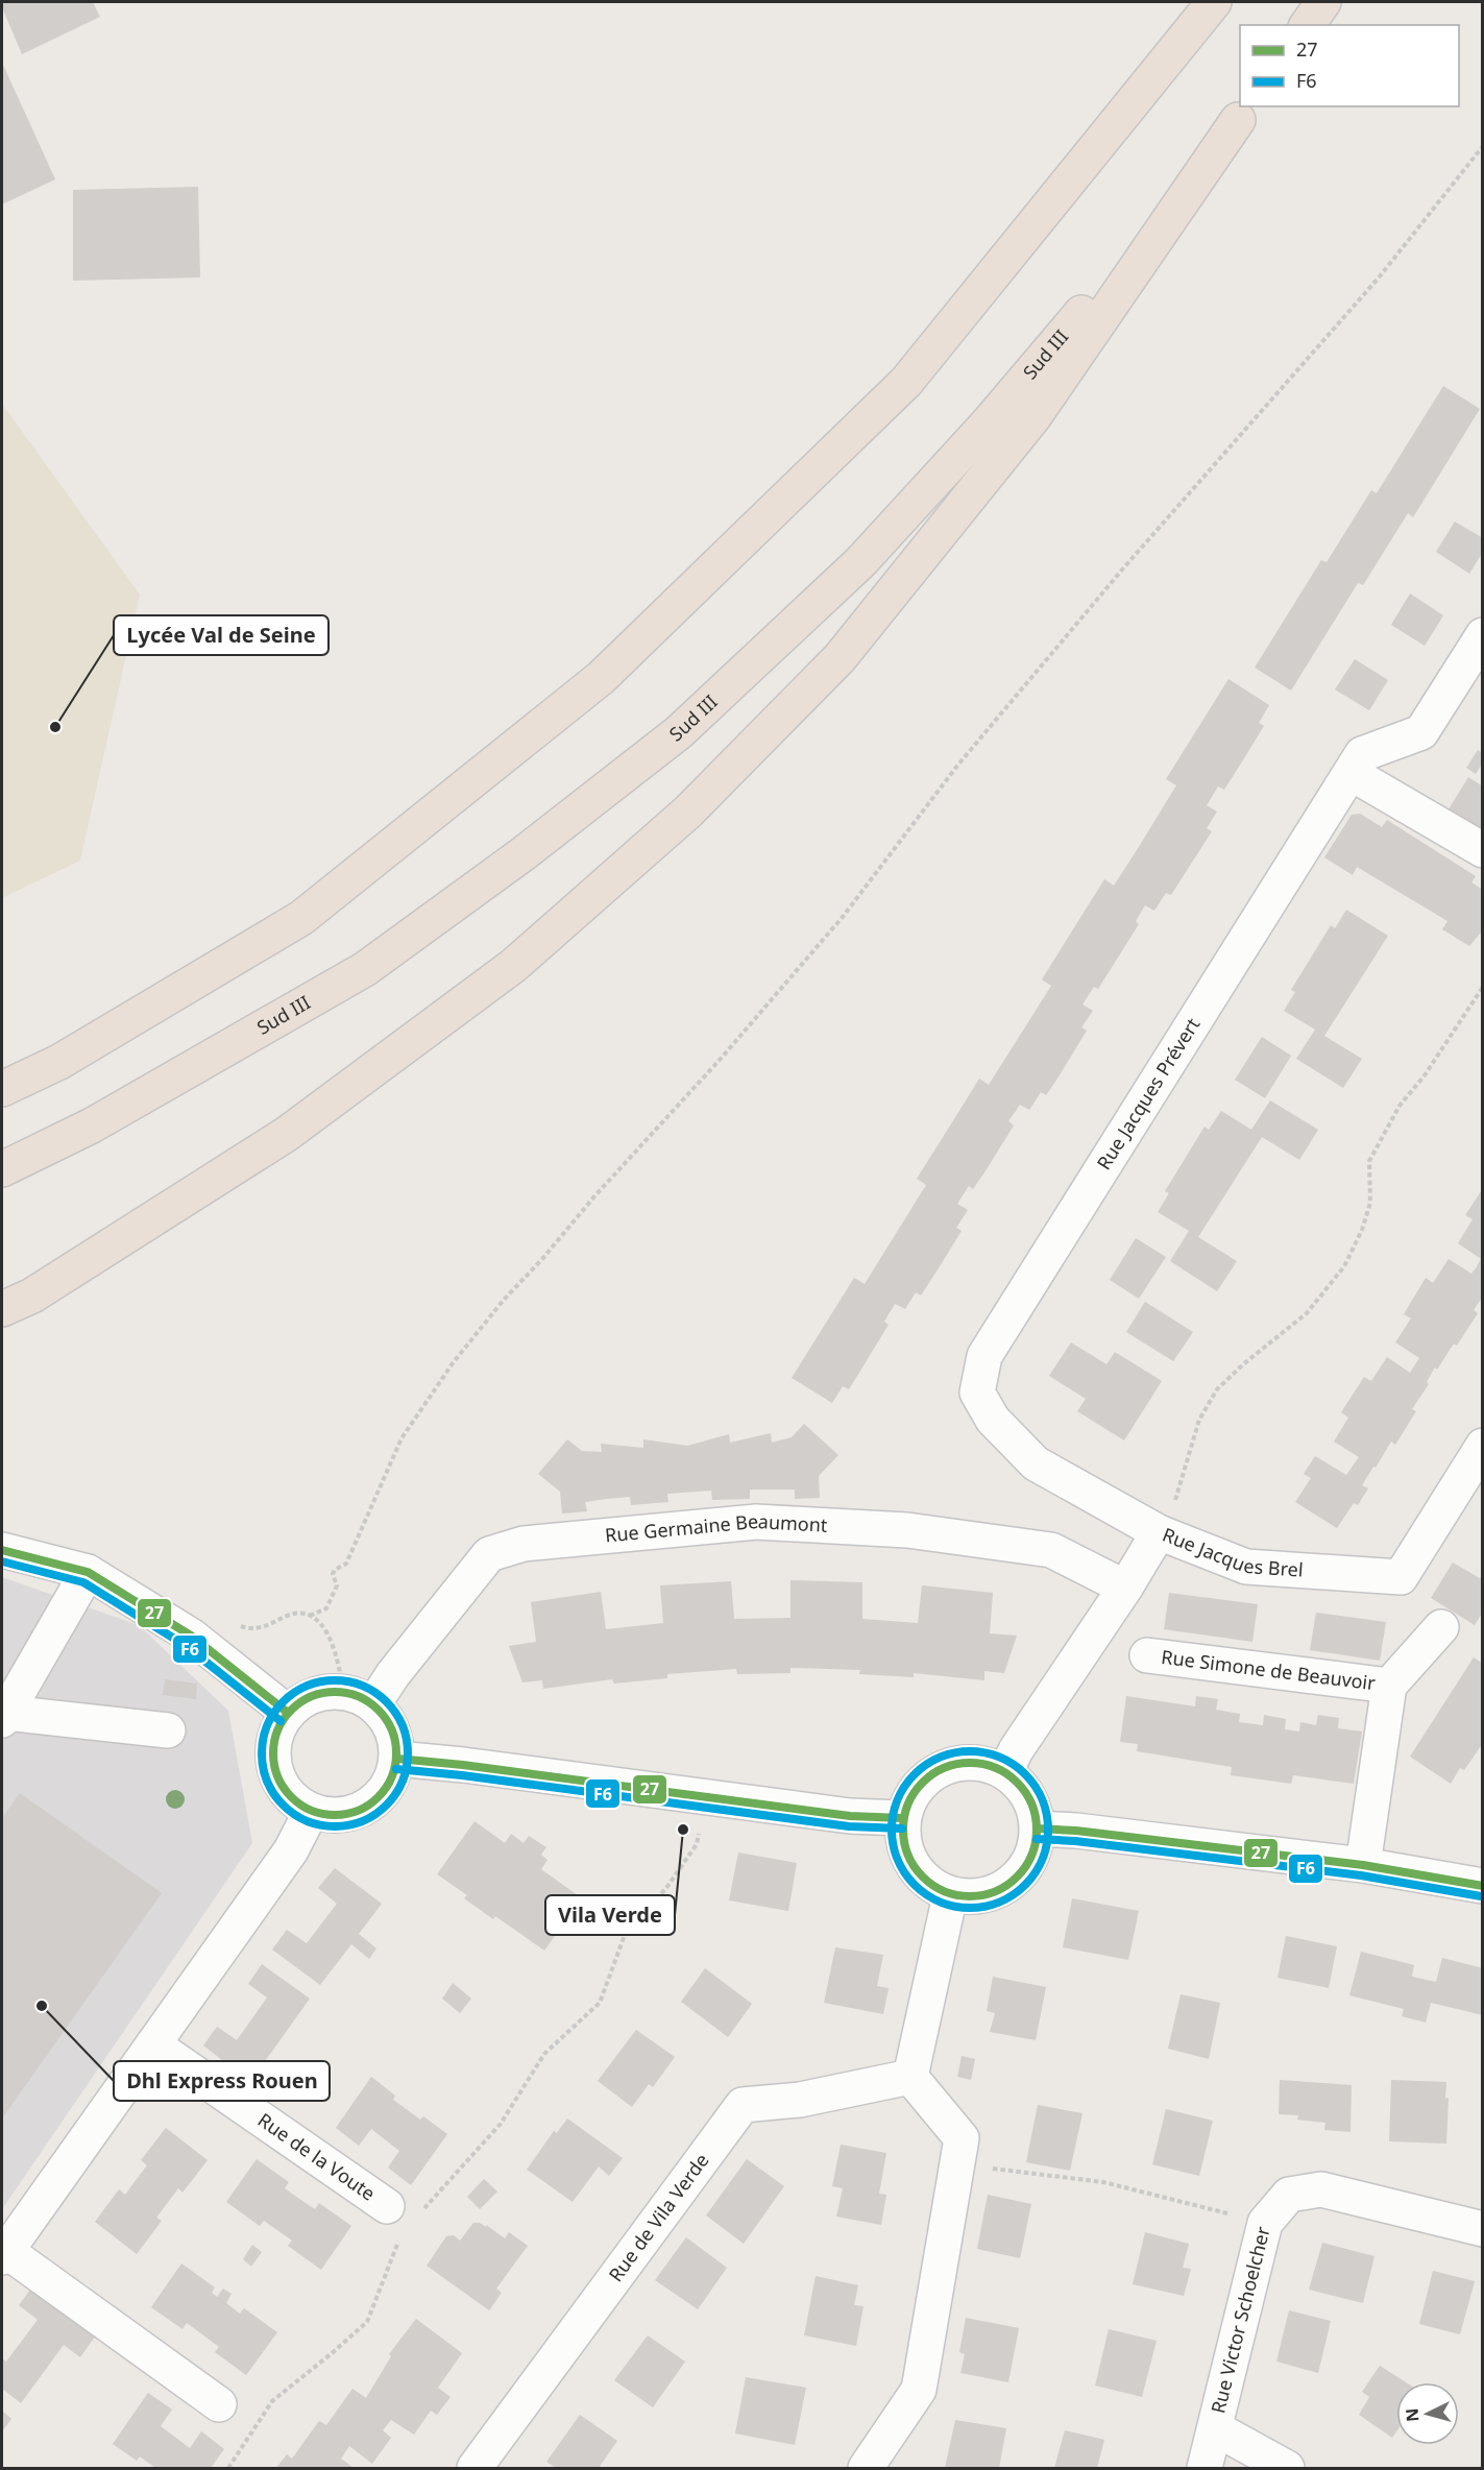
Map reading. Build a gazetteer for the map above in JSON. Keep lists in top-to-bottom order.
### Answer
{
  "streets": {
    "highway": ["Sud III"],
    "street": [
      "Rue Jacques Prévert",
      "Rue Germaine Beaumont",
      "Rue Jacques Brel",
      "Rue Simone de Beauvoir",
      "Rue de la Voute",
      "Rue de Vila Verde",
      "Rue Victor Schoelcher"
    ]
  },
  "crossings": [
    ["Rue Jacques Prévert", "Rue Jacques Brel"],
    ["Rue Germaine Beaumont", "Rue Jacques Brel"]
  ],
  "places": ["Lycée Val de Seine", "Vila Verde", "Dhl Express Rouen"],
  "lines": ["transit line 27", "transit line F6"],
  "legend": ["27", "F6"],
  "north": "left"
}
